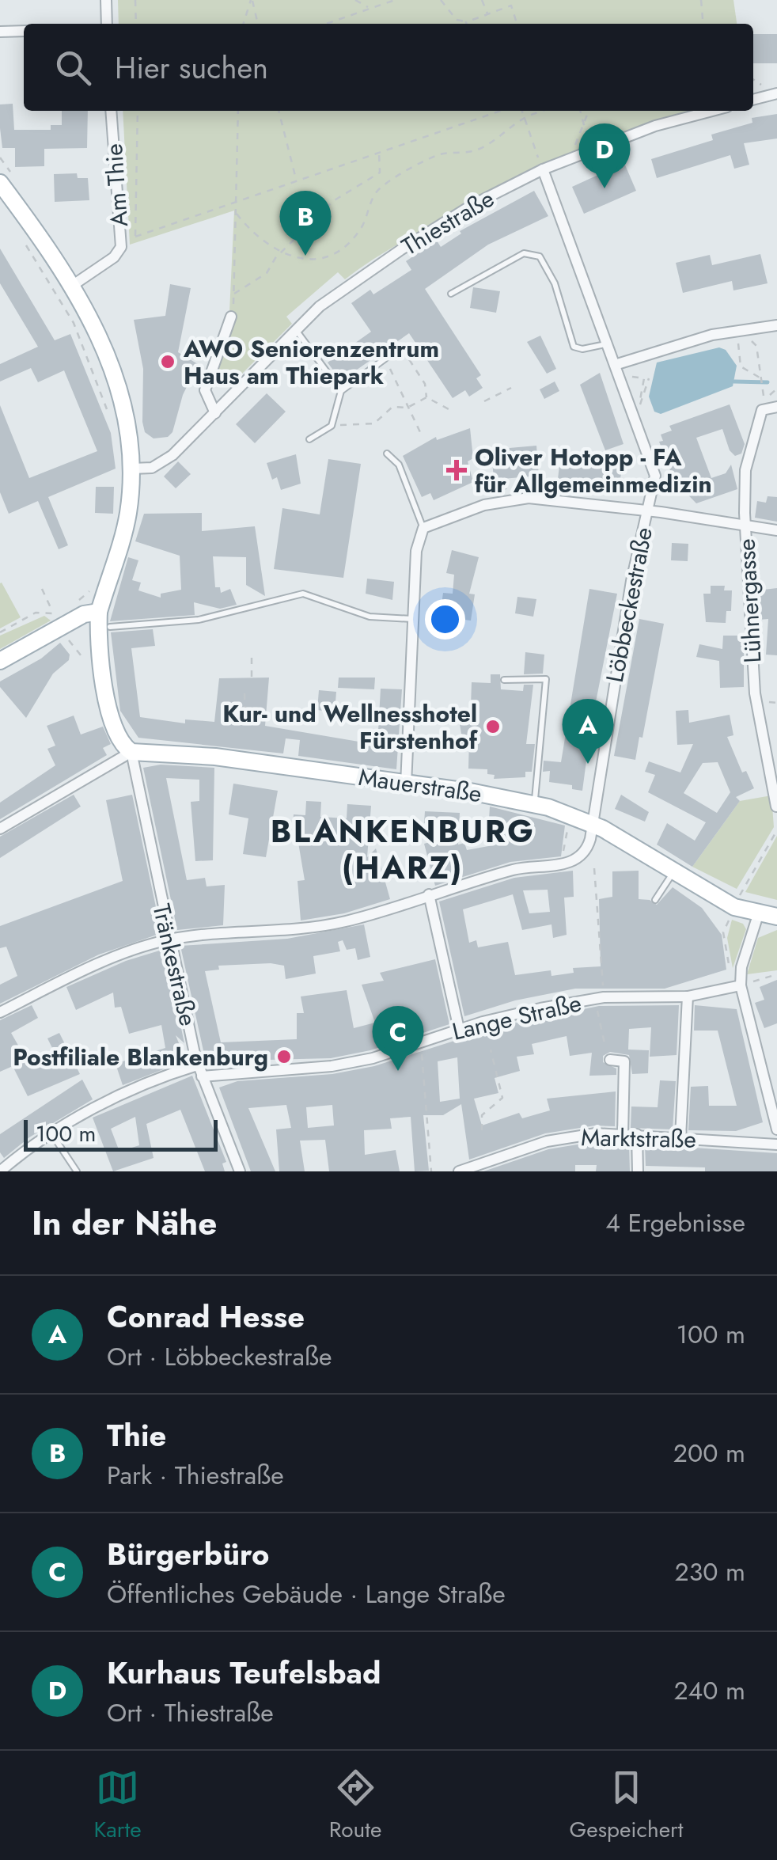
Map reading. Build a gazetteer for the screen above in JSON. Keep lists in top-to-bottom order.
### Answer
{
  "streets": {
    "main road": ["Mauerstraße"],
    "street": [
      "Am Thie",
      "Thiestraße",
      "Lühnergasse",
      "Löbbeckestraße",
      "Tränkestraße",
      "Lange Straße",
      "Marktstraße"
    ]
  },
  "crossings": [
    ["Thiestraße", "Löbbeckestraße"],
    ["Löbbeckestraße", "Mauerstraße"],
    ["Mauerstraße", "Tränkestraße"],
    ["Tränkestraße", "Lange Straße"]
  ],
  "districts": ["BLANKENBURG (HARZ)"],
  "places": {
    "other": ["AWO Seniorenzentrum Haus am Thiepark", "Kur- und Wellnesshotel Fürstenhof", "Postfiliale Blankenburg"],
    "health": ["Oliver Hotopp - FA für Allgemeinmedizin"]
  },
  "scale_bar": "100 m",
  "page": {
    "search": "Hier suchen",
    "pins": [
      "D",
      "B",
      "A",
      "C"
    ],
    "scale": "100 m",
    "heading": ["In der Nähe", "4 Ergebnisse"],
    "list": [
      {
        "mark": "A",
        "name": "Conrad Hesse",
        "note": "Ort · Löbbeckestraße",
        "value": "100 m"
      },
      {
        "mark": "B",
        "name": "Thie",
        "note": "Park · Thiestraße",
        "value": "200 m"
      },
      {
        "mark": "C",
        "name": "Bürgerbüro",
        "note": "Öffentliches Gebäude · Lange Straße",
        "value": "230 m"
      },
      {
        "mark": "D",
        "name": "Kurhaus Teufelsbad",
        "note": "Ort · Thiestraße",
        "value": "240 m"
      }
    ],
    "nav": ["Karte", "Route", "Gespeichert"]
  }
}
